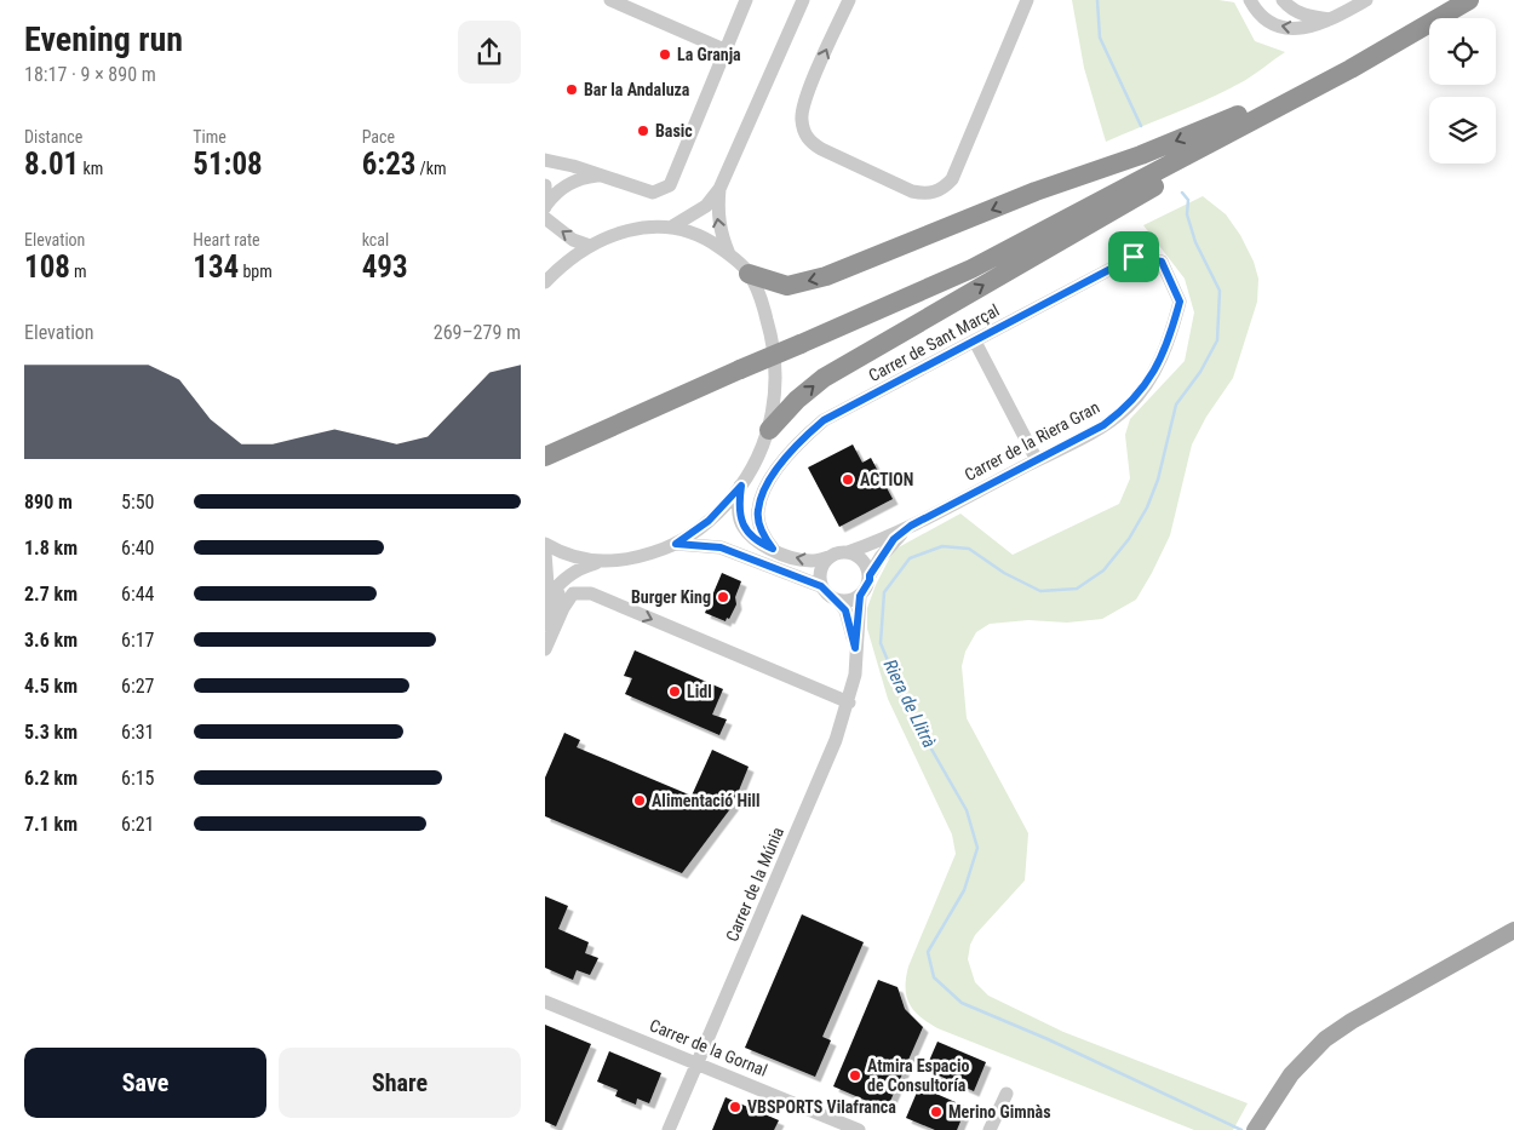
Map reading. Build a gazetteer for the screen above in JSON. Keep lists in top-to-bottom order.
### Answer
{
  "streets": {
    "street": [
      "Carrer de Sant Marçal",
      "Carrer de la Riera Gran",
      "Carrer de la Múnia",
      "Carrer de la Gornal"
    ]
  },
  "crossings": [
    ["Carrer de Sant Marçal", "Carrer de la Riera Gran"],
    ["Carrer de la Riera Gran", "Carrer de la Múnia"],
    ["Carrer de la Múnia", "Carrer de la Gornal"]
  ],
  "water": ["Riera de Llitrà"],
  "places": [
    "La Granja",
    "Bar la Andaluza",
    "Basic",
    "ACTION",
    "Burger King",
    "Lidl",
    "Alimentació Hill",
    "Atmira Espacio de Consultoría",
    "VBSPORTS Vilafranca",
    "Merino Gimnàs"
  ],
  "page": {
    "heading": ["Evening run", "18:17 · 9 × 890 m"],
    "stats": [
      ["Distance", "8.01 km"],
      ["Time", "51:08"],
      ["Pace", "6:23 /km"],
      ["Elevation", "108 m"],
      ["Heart rate", "134 bpm"],
      ["kcal", "493"]
    ],
    "chart": ["Elevation", "269–279 m"],
    "list": [
      {
        "name": "890 m",
        "note": "5:50"
      },
      {
        "name": "1.8 km",
        "note": "6:40"
      },
      {
        "name": "2.7 km",
        "note": "6:44"
      },
      {
        "name": "3.6 km",
        "note": "6:17"
      },
      {
        "name": "4.5 km",
        "note": "6:27"
      },
      {
        "name": "5.3 km",
        "note": "6:31"
      },
      {
        "name": "6.2 km",
        "note": "6:15"
      },
      {
        "name": "7.1 km",
        "note": "6:21"
      }
    ],
    "buttons": ["Save", "Share"]
  }
}
